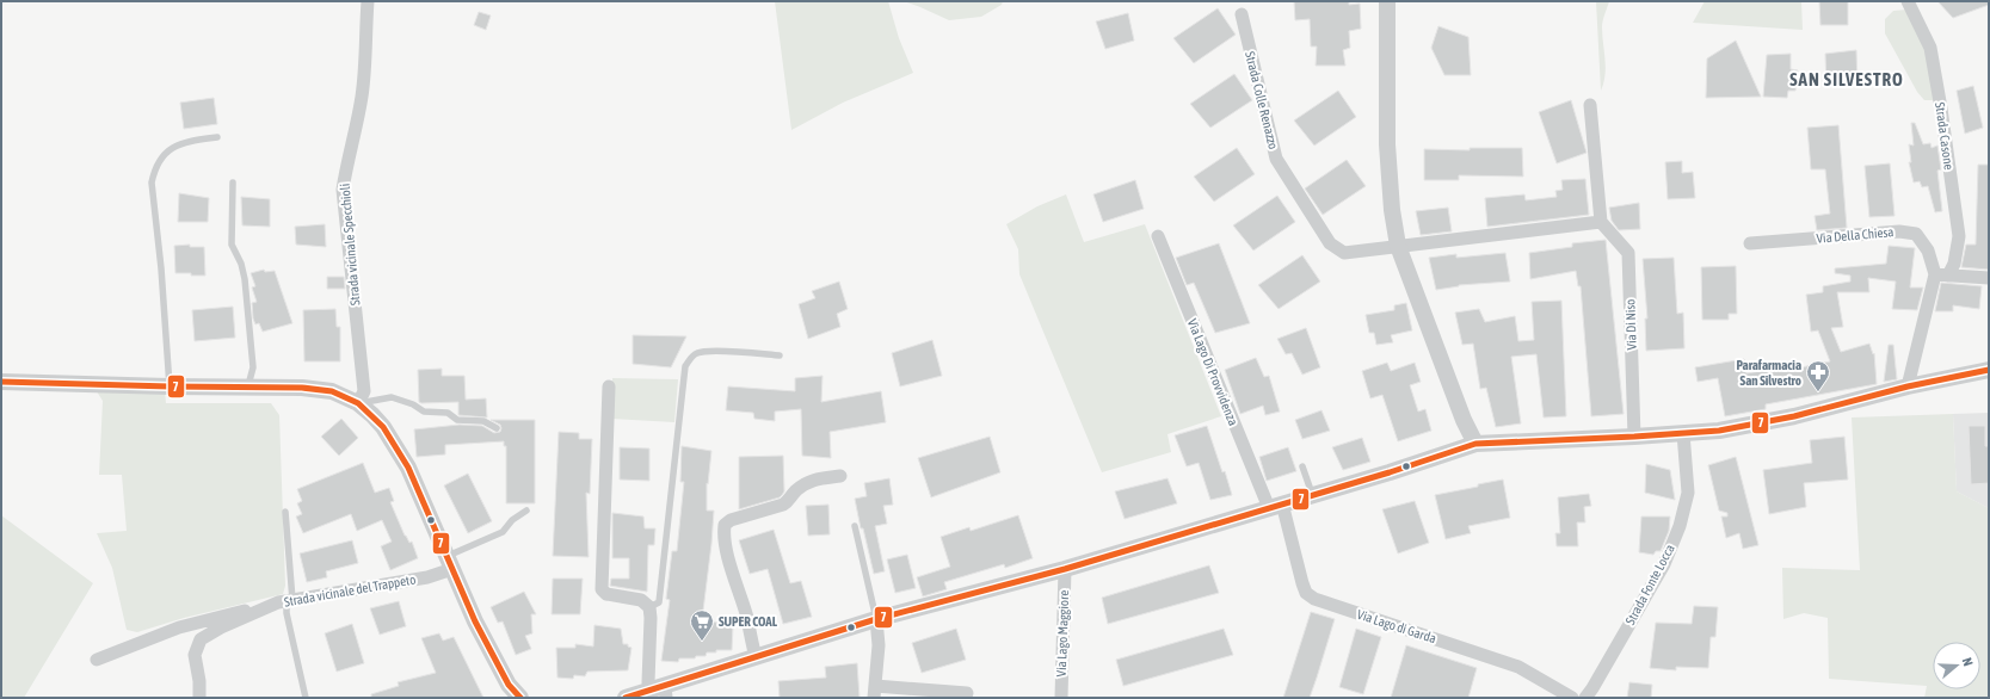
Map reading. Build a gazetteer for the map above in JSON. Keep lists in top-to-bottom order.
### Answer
{
  "streets": {
    "street": [
      "Strada Colle Renazzo",
      "Strada Casone",
      "Via Della Chiesa",
      "Strada vicinale Specchioli",
      "Via Di Niso",
      "Via Lago Di Provvidenza",
      "Strada Fonte Locca",
      "Strada vicinale del Trappeto",
      "Via Lago di Garda",
      "Via Lago Maggiore"
    ]
  },
  "crossings": [
    ["Strada Casone", "Via Della Chiesa"],
    ["Via Lago Di Provvidenza", "Via Lago di Garda"]
  ],
  "districts": ["SAN SILVESTRO"],
  "places": {
    "pharmacy": ["Parafarmacia San Silvestro"],
    "supermarket": ["SUPER COAL"]
  },
  "lines": ["transit line 7"],
  "north": "right"
}
